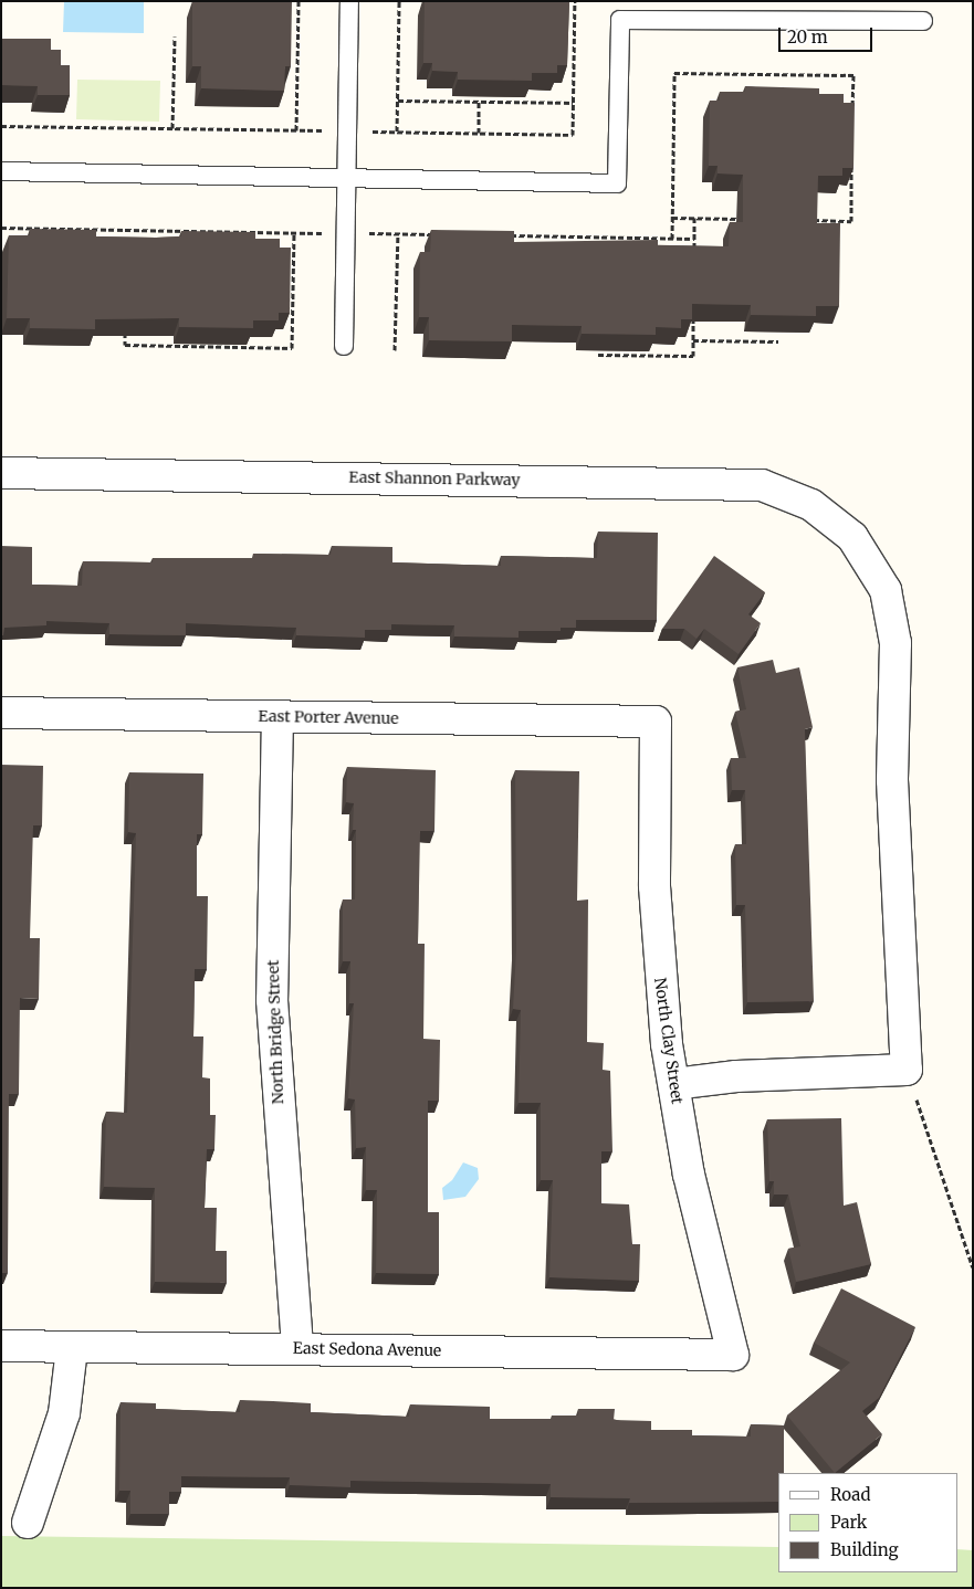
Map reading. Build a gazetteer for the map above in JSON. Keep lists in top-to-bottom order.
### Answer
{
  "streets": {
    "street": [
      "East Shannon Parkway",
      "East Porter Avenue",
      "North Bridge Street",
      "North Clay Street",
      "East Sedona Avenue"
    ]
  },
  "crossings": [
    ["East Porter Avenue", "North Bridge Street"],
    ["East Porter Avenue", "North Clay Street"],
    ["North Bridge Street", "East Sedona Avenue"],
    ["North Clay Street", "East Sedona Avenue"]
  ],
  "legend": ["Road", "Park", "Building"],
  "scale_bar": "20 m"
}
